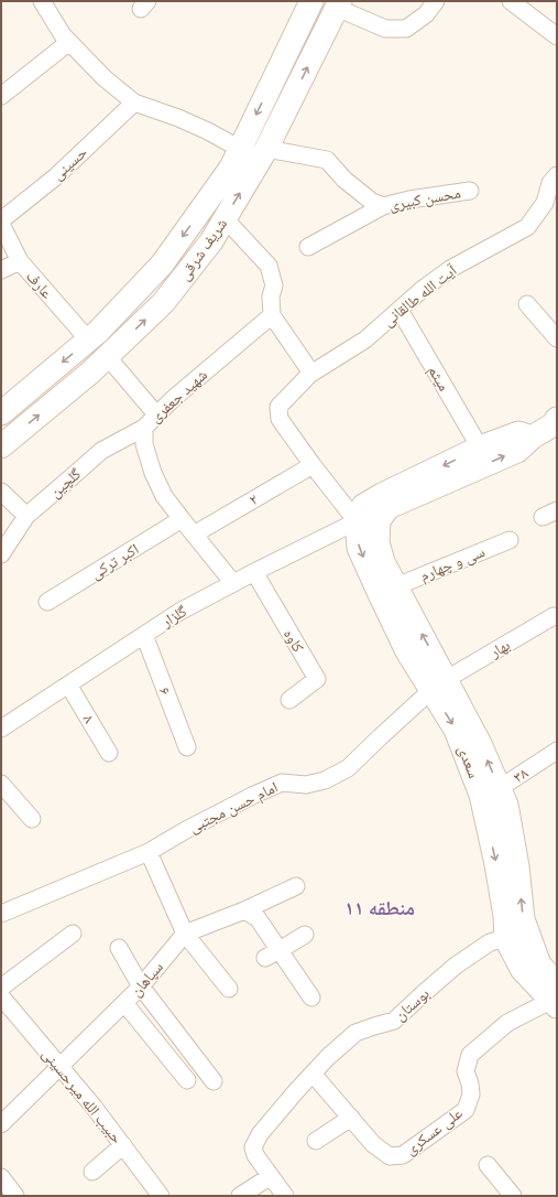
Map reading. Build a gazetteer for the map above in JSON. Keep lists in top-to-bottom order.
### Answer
{
  "streets": {
    "street": [
      "حسینی",
      "محسن کبیری",
      "شریف شرقی",
      "عارف",
      "آیت الله طالقانی",
      "میثم",
      "شهید جعفری",
      "گلچین",
      "۲",
      "اکبر ترکی",
      "سی و چهارم",
      "گلزار",
      "کاوه",
      "بهار",
      "۶",
      "۸",
      "سعدی",
      "۳۸",
      "امام حسن مجتبی",
      "سپاهان",
      "بوستان",
      "حبیب الله میرحسینی",
      "علی عسکری"
    ]
  },
  "crossings": [
    ["حسینی", "عارف"],
    ["محسن کبیری", "شریف شرقی"],
    ["شریف شرقی", "عارف"],
    ["آیت الله طالقانی", "میثم"],
    ["آیت الله طالقانی", "۲"],
    ["آیت الله طالقانی", "گلزار"],
    ["آیت الله طالقانی", "سعدی"],
    ["شهید جعفری", "گلچین"],
    ["شهید جعفری", "۲"],
    ["شهید جعفری", "اکبر ترکی"],
    ["شهید جعفری", "گلزار"],
    ["سی و چهارم", "سعدی"],
    ["گلزار", "کاوه"],
    ["گلزار", "۶"],
    ["گلزار", "۸"],
    ["گلزار", "سعدی"],
    ["بهار", "سعدی"],
    ["بهار", "امام حسن مجتبی"],
    ["سعدی", "۳۸"],
    ["سعدی", "امام حسن مجتبی"],
    ["سعدی", "بوستان"],
    ["سعدی", "علی عسکری"],
    ["سپاهان", "حبیب الله میرحسینی"],
    ["بوستان", "علی عسکری"]
  ],
  "districts": ["منطقه ۱۱"]
}
